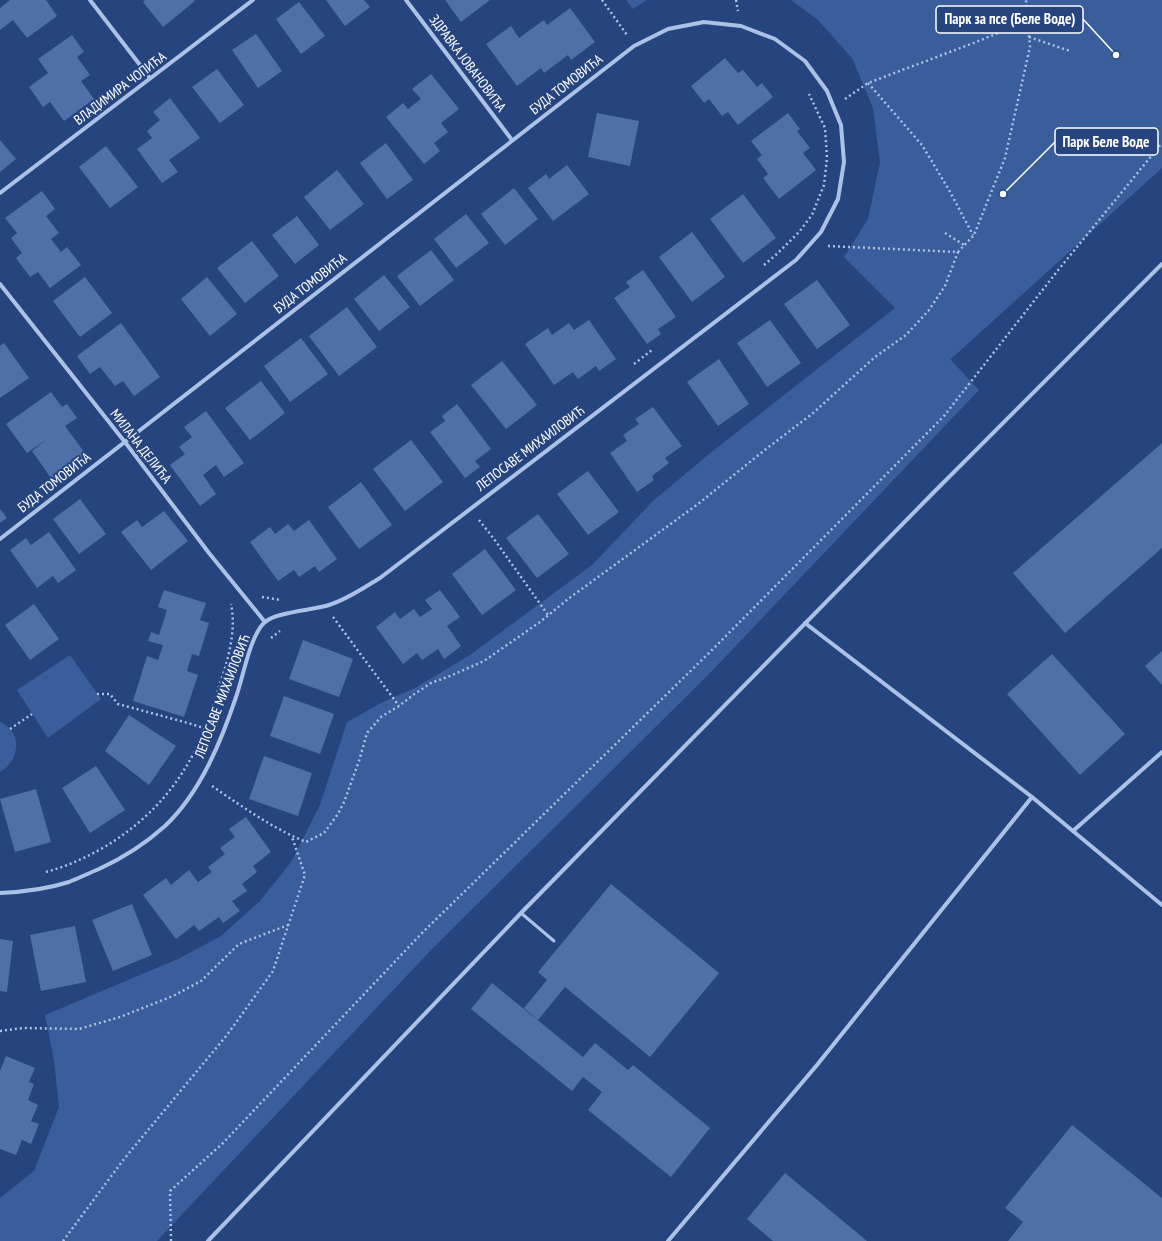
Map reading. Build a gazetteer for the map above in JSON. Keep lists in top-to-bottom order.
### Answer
{
  "streets": {
    "street": [
      "ЗДРАВКА ЈОВАНОВИЋА",
      "БУДА ТОМОВИЋА",
      "ВЛАДИМИРА ЧОПИЋА",
      "МИЛАНА ДЕЛИЋА",
      "ЛЕПОСАВЕ МИХАИЛОВИЋ"
    ]
  },
  "crossings": [
    ["ЗДРАВКА ЈОВАНОВИЋА", "БУДА ТОМОВИЋА"],
    ["БУДА ТОМОВИЋА", "МИЛАНА ДЕЛИЋА"],
    ["БУДА ТОМОВИЋА", "ЛЕПОСАВЕ МИХАИЛОВИЋ"],
    ["МИЛАНА ДЕЛИЋА", "ЛЕПОСАВЕ МИХАИЛОВИЋ"]
  ],
  "places": ["Парк за псе (Беле Воде)", "Парк Беле Воде"]
}
